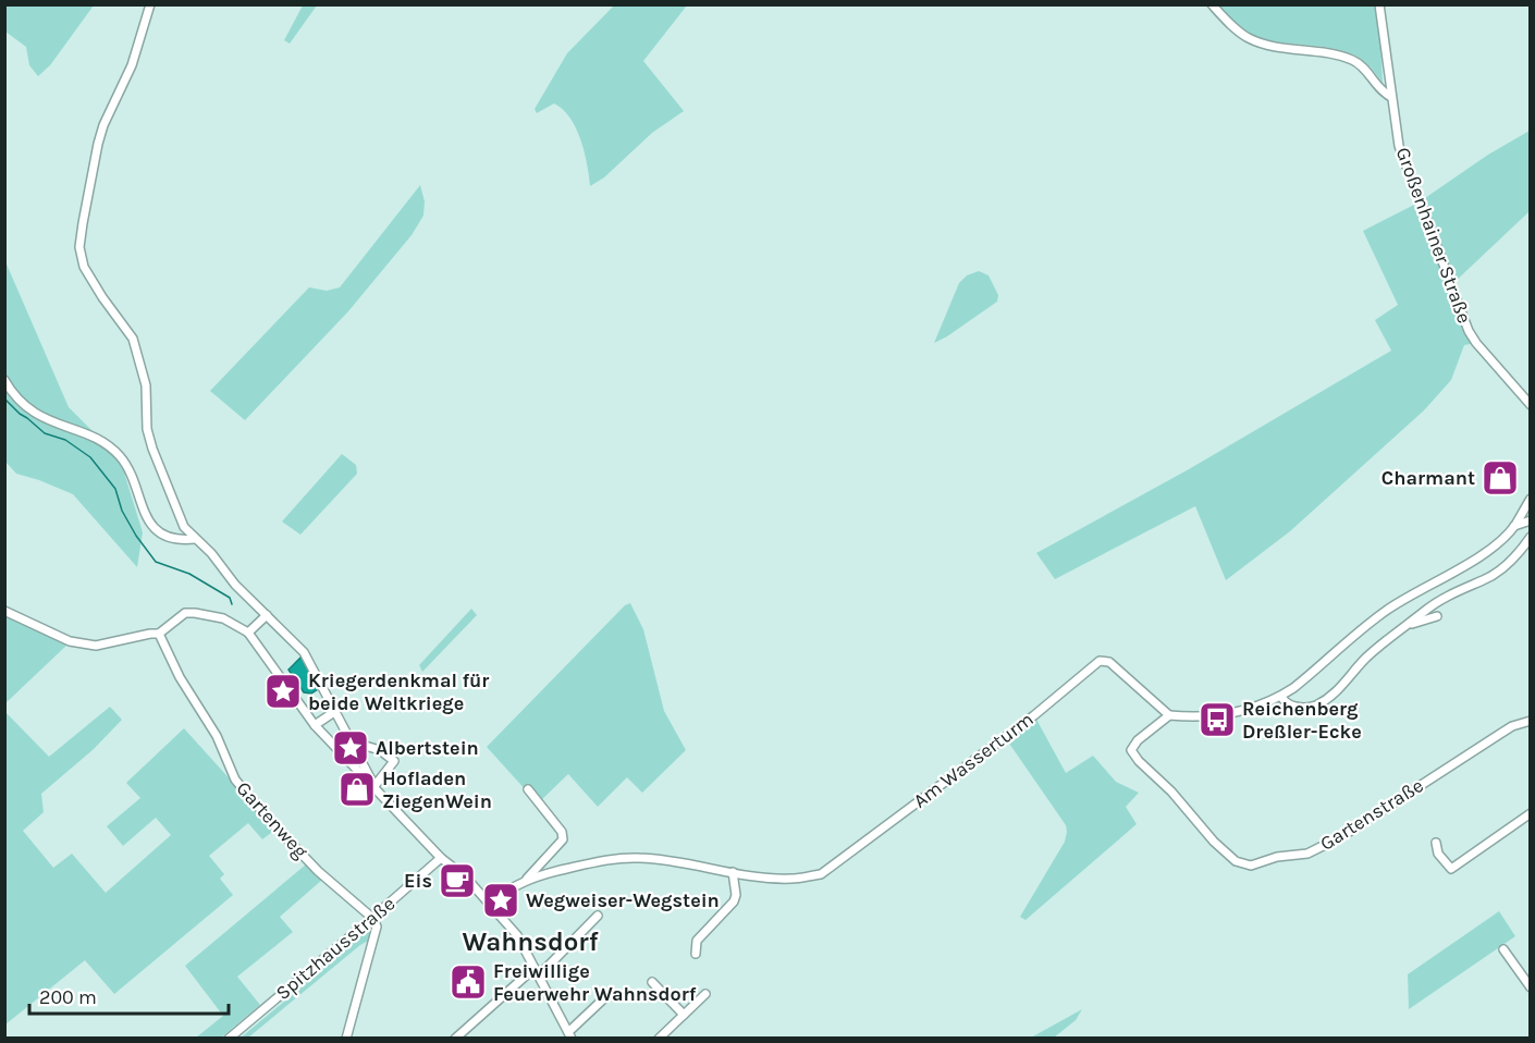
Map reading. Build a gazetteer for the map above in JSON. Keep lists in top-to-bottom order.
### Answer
{
  "streets": {
    "street": [
      "Großenhainer Straße",
      "Am Wasserturm",
      "Gartenstraße",
      "Gartenweg",
      "Spitzhausstraße"
    ]
  },
  "crossings": [
    ["Am Wasserturm", "Gartenstraße"],
    ["Gartenweg", "Spitzhausstraße"]
  ],
  "districts": ["Wahnsdorf"],
  "places": {
    "shop": ["Charmant", "Hofladen ZiegenWein"],
    "place": ["Kriegerdenkmal für beide Weltkriege", "Albertstein", "Wegweiser-Wegstein"],
    "bus stop": ["Reichenberg Dreßler-Ecke"],
    "cafe": ["Eis"],
    "public building": ["Freiwillige Feuerwehr Wahnsdorf"]
  },
  "scale_bar": "200 m"
}
